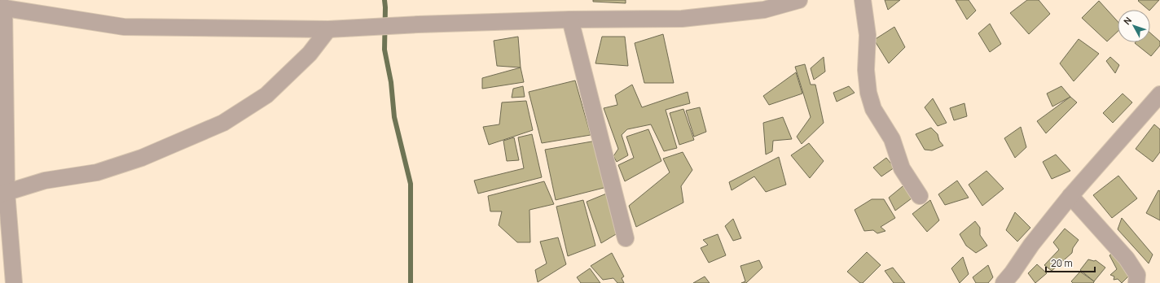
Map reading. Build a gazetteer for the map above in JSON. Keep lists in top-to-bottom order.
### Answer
{
  "scale_bar": "20 m",
  "north": "top left"
}
